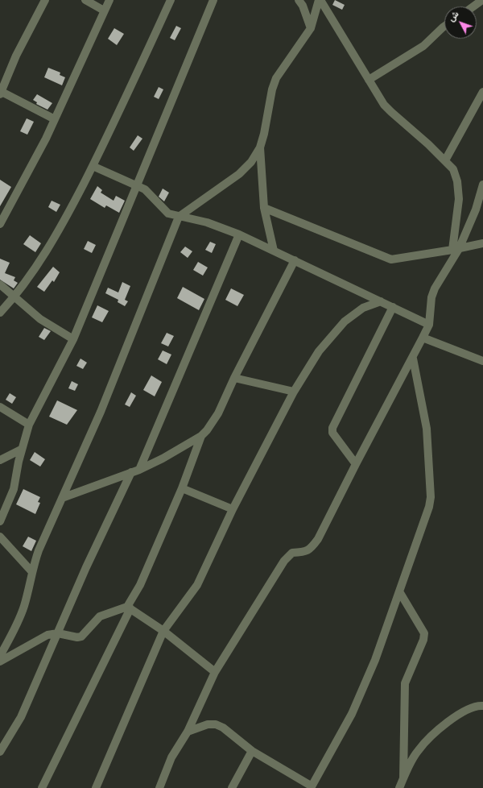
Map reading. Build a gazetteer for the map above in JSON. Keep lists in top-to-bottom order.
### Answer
{
  "north": "top left"
}
